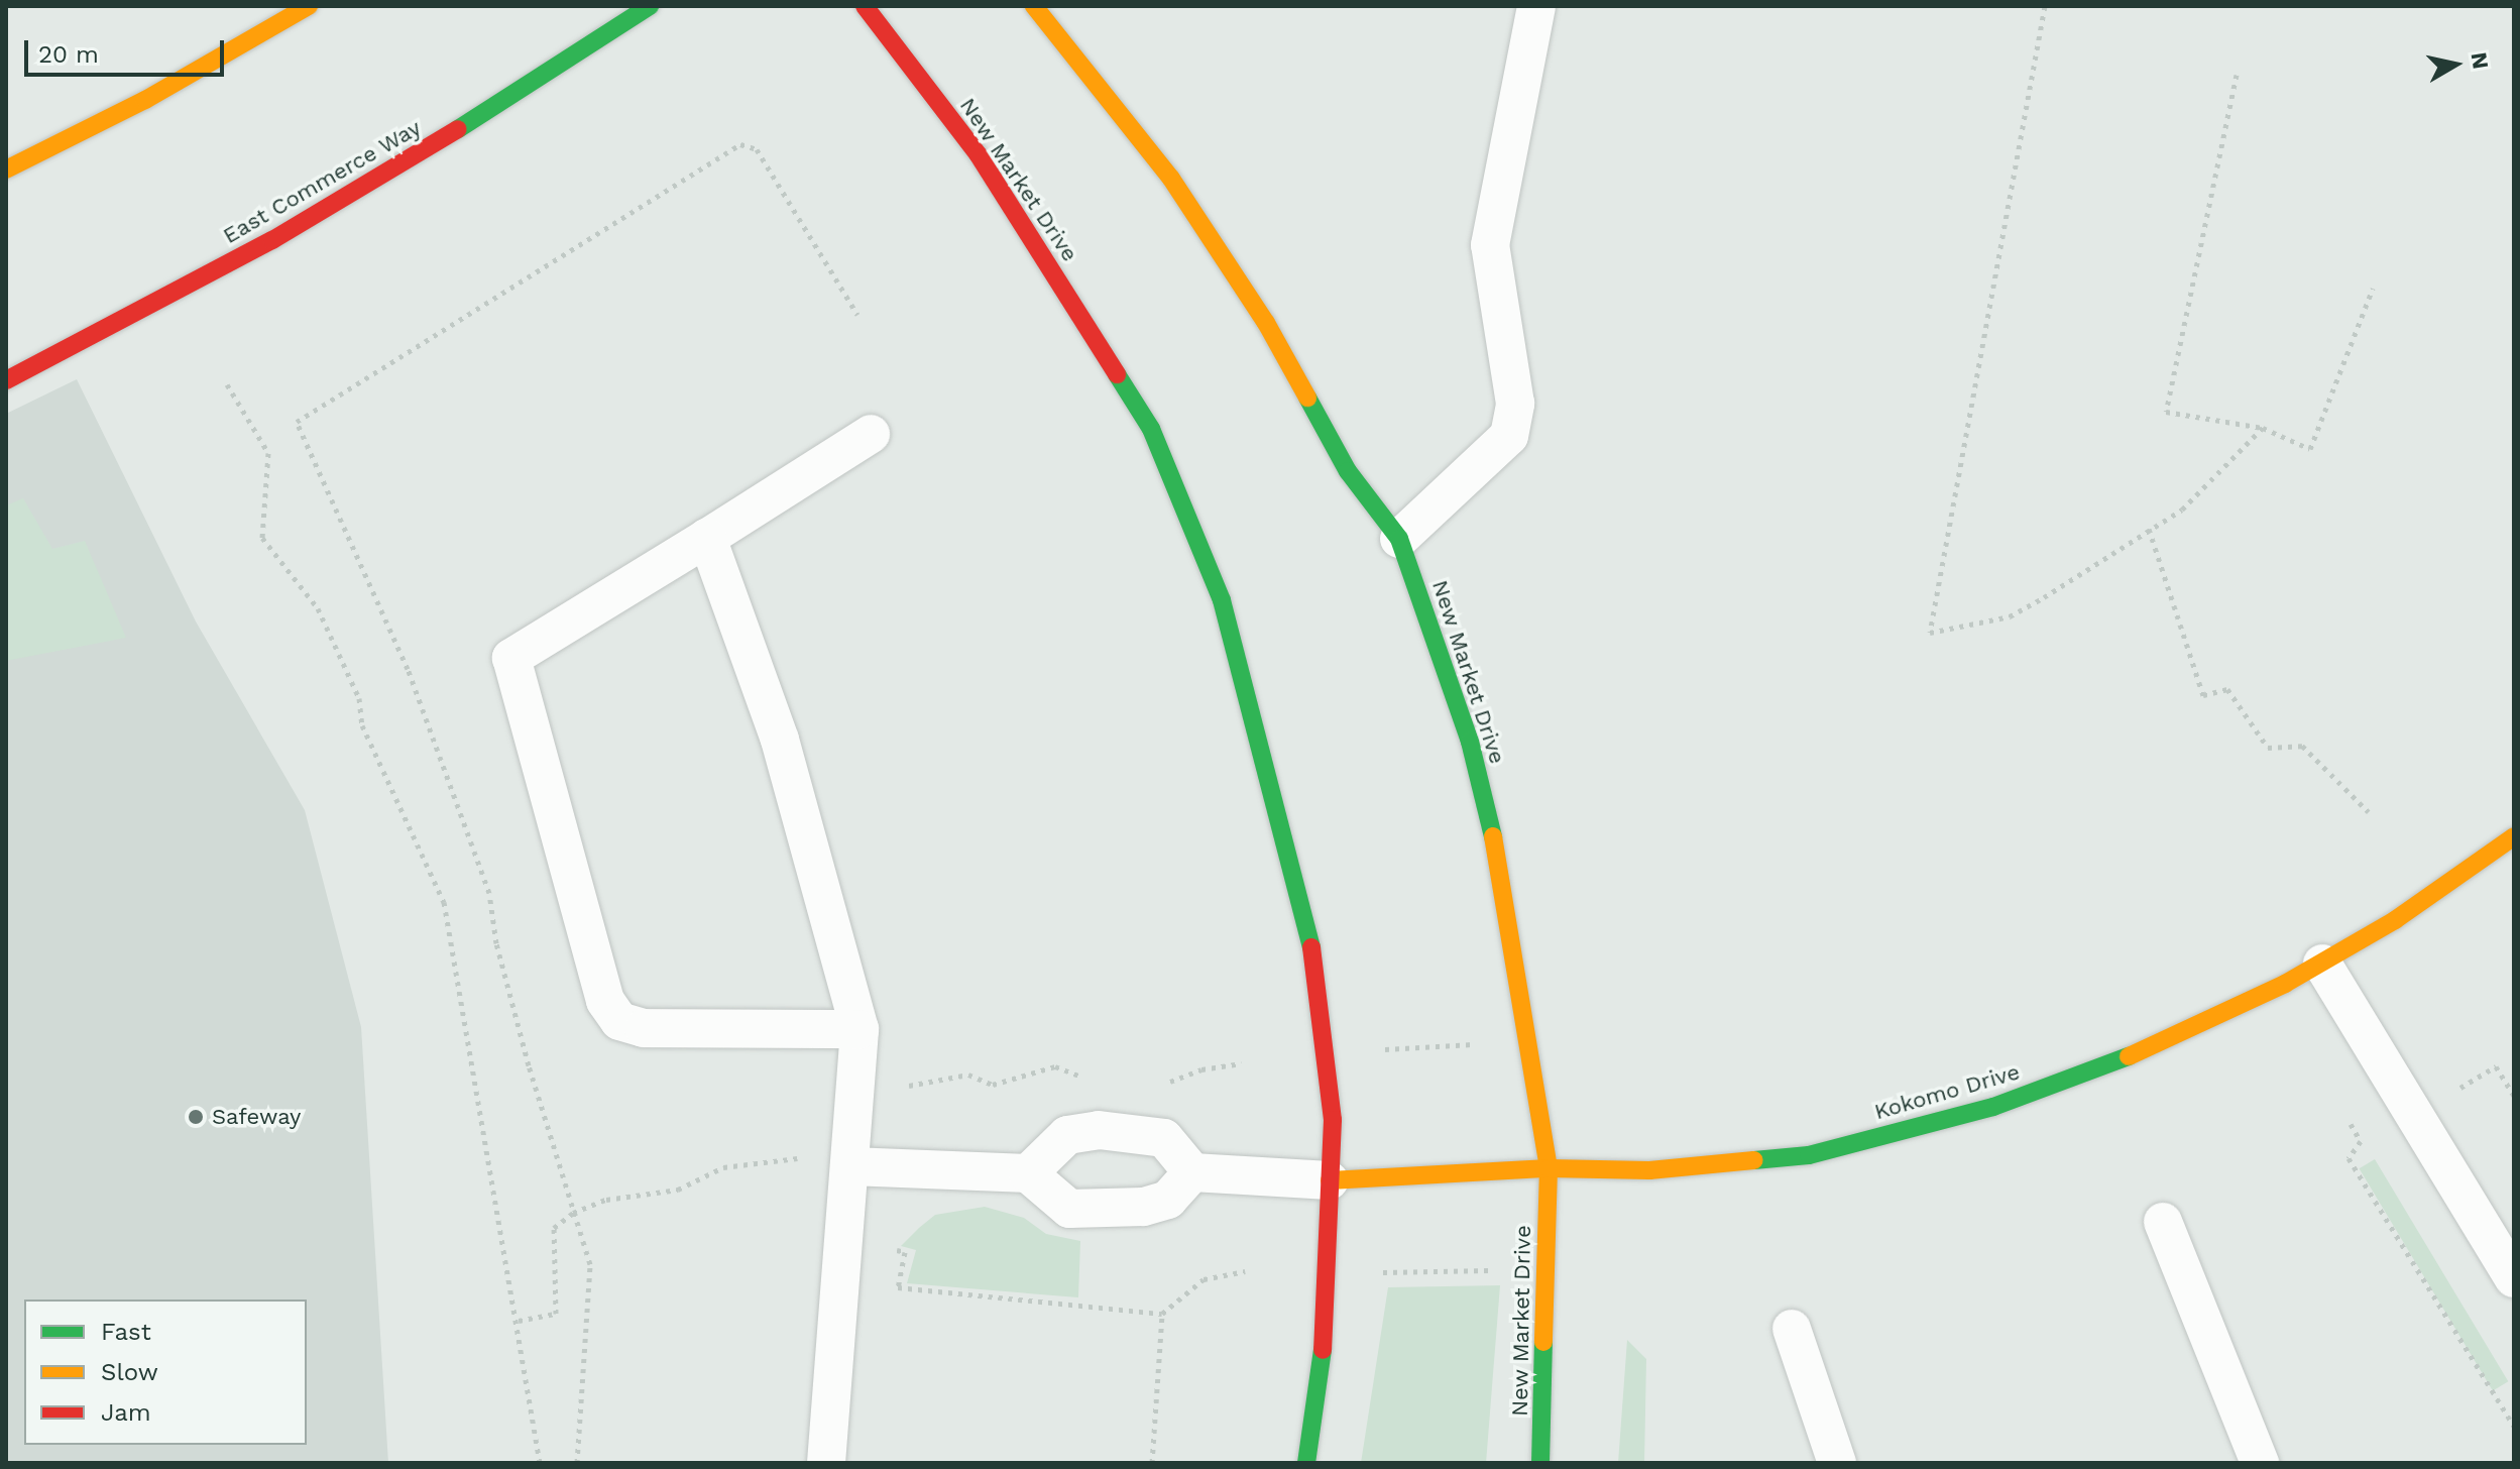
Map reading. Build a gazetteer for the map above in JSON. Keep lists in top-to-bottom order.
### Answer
{
  "streets": {
    "street": ["New Market Drive", "East Commerce Way", "Kokomo Drive"]
  },
  "crossings": [
    ["New Market Drive", "Kokomo Drive"]
  ],
  "places": ["Safeway"],
  "legend": ["Fast", "Slow", "Jam"],
  "scale_bar": "20 m",
  "north": "right"
}
